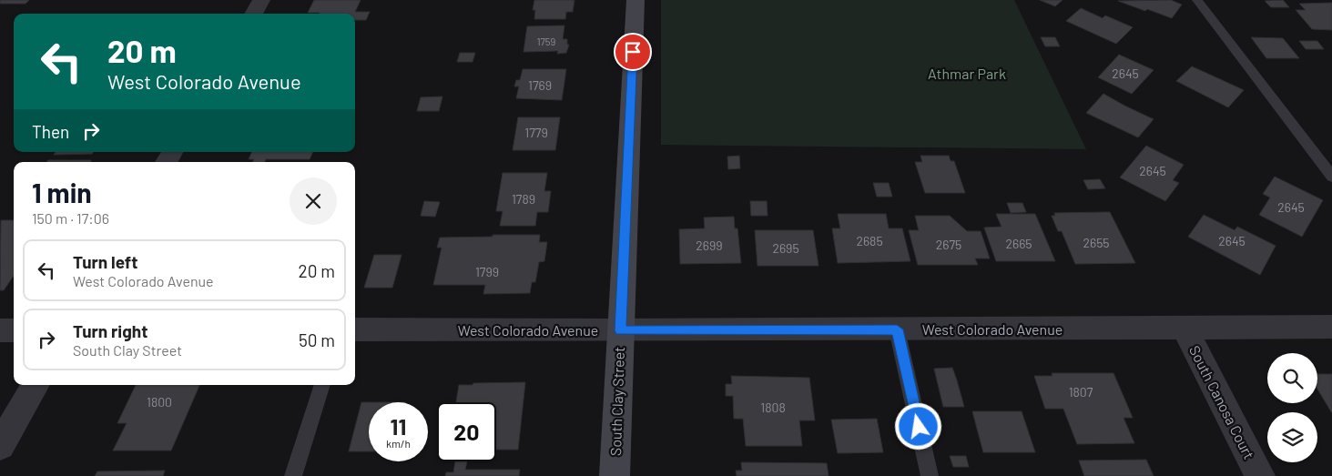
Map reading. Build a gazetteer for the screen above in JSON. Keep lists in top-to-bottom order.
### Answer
{
  "streets": {
    "street": ["West Colorado Avenue", "South Clay Street", "South Canosa Court"]
  },
  "crossings": [
    ["West Colorado Avenue", "South Clay Street"],
    ["West Colorado Avenue", "South Canosa Court"]
  ],
  "parks": ["Athmar Park"],
  "house_numbers": [
    "1759",
    "2645",
    "1769",
    "1779",
    "2645",
    "1789",
    "2645",
    "2685",
    "2645",
    "2655",
    "2665",
    "2675",
    "2699",
    "2695",
    "1799",
    "1807",
    "1800",
    "1808"
  ],
  "page": {
    "turn": ["20 m", "West Colorado Avenue"],
    "then": "Then",
    "heading": ["1 min", "150 m · 17:06"],
    "list": [
      {
        "name": "Turn left",
        "note": "West Colorado Avenue",
        "value": "20 m"
      },
      {
        "name": "Turn right",
        "note": "South Clay Street",
        "value": "50 m"
      }
    ],
    "speed": "11 km/h",
    "limit": "20"
  }
}
